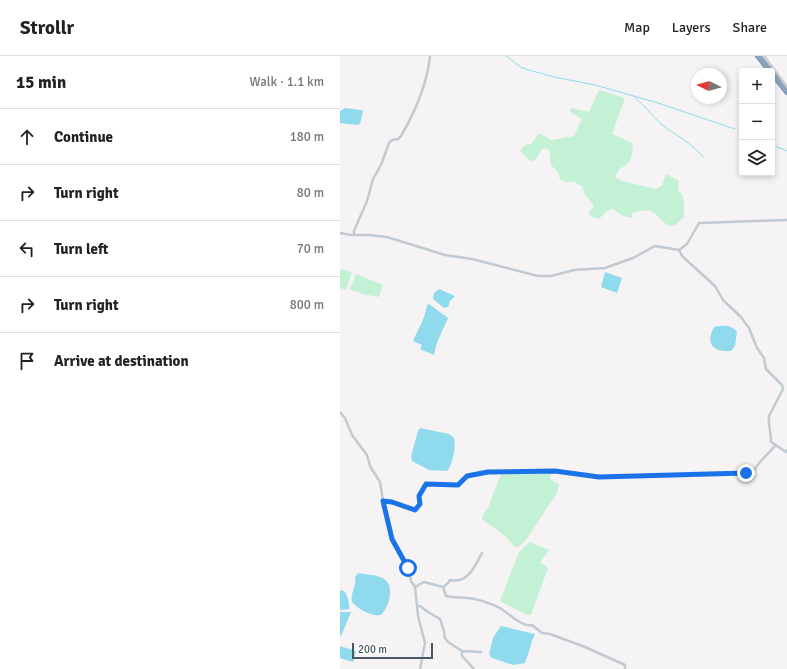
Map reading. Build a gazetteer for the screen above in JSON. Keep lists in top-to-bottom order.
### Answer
{
  "scale_bar": "200 m",
  "north": "left",
  "page": {
    "header": "Strollr",
    "nav": ["Map", "Layers", "Share"],
    "heading": ["15 min", "Walk · 1.1 km"],
    "map_buttons": ["+", "−"],
    "list": [
      ["Continue", "180 m"],
      ["Turn right", "80 m"],
      ["Turn left", "70 m"],
      ["Turn right", "800 m"],
      "Arrive at destination"
    ],
    "scale": "200 m"
  }
}
